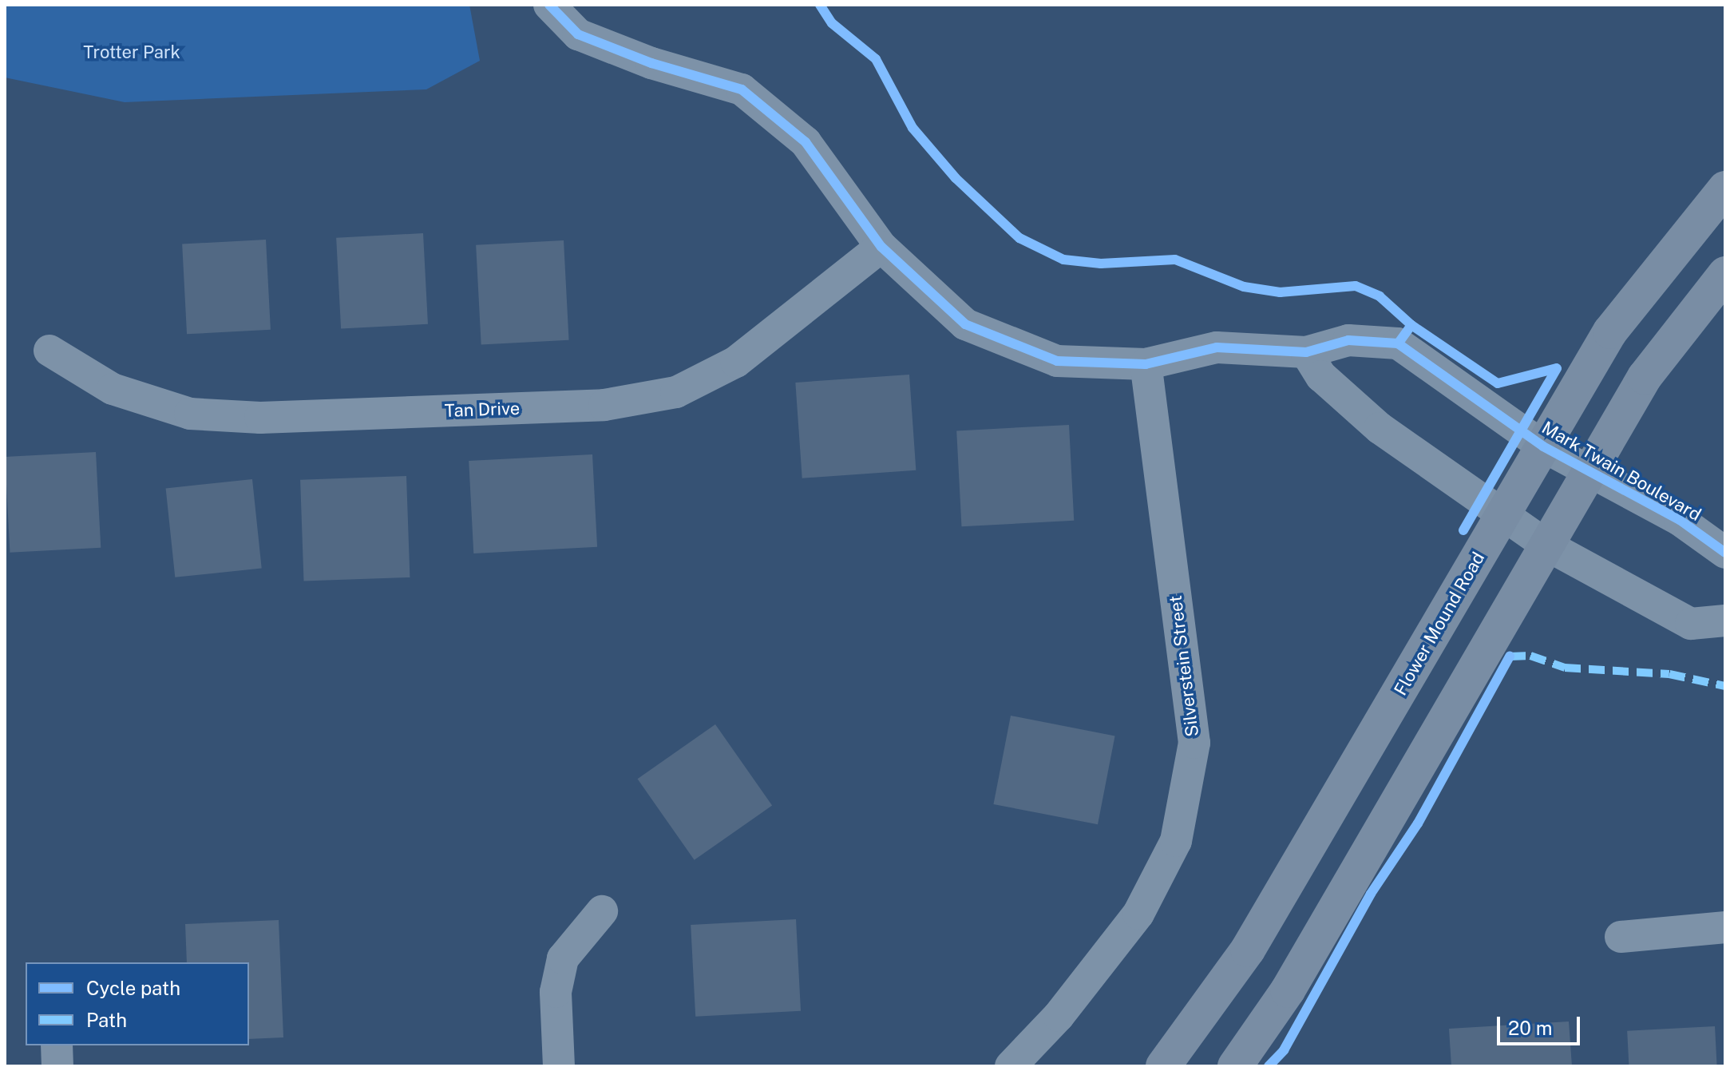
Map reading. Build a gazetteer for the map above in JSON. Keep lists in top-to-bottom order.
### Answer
{
  "streets": {
    "main road": ["Flower Mound Road"],
    "street": ["Tan Drive", "Mark Twain Boulevard", "Silverstein Street"]
  },
  "crossings": [
    ["Tan Drive", "Mark Twain Boulevard"],
    ["Mark Twain Boulevard", "Flower Mound Road"],
    ["Mark Twain Boulevard", "Silverstein Street"]
  ],
  "parks": ["Trotter Park"],
  "legend": ["Cycle path", "Path"],
  "scale_bar": "20 m"
}
